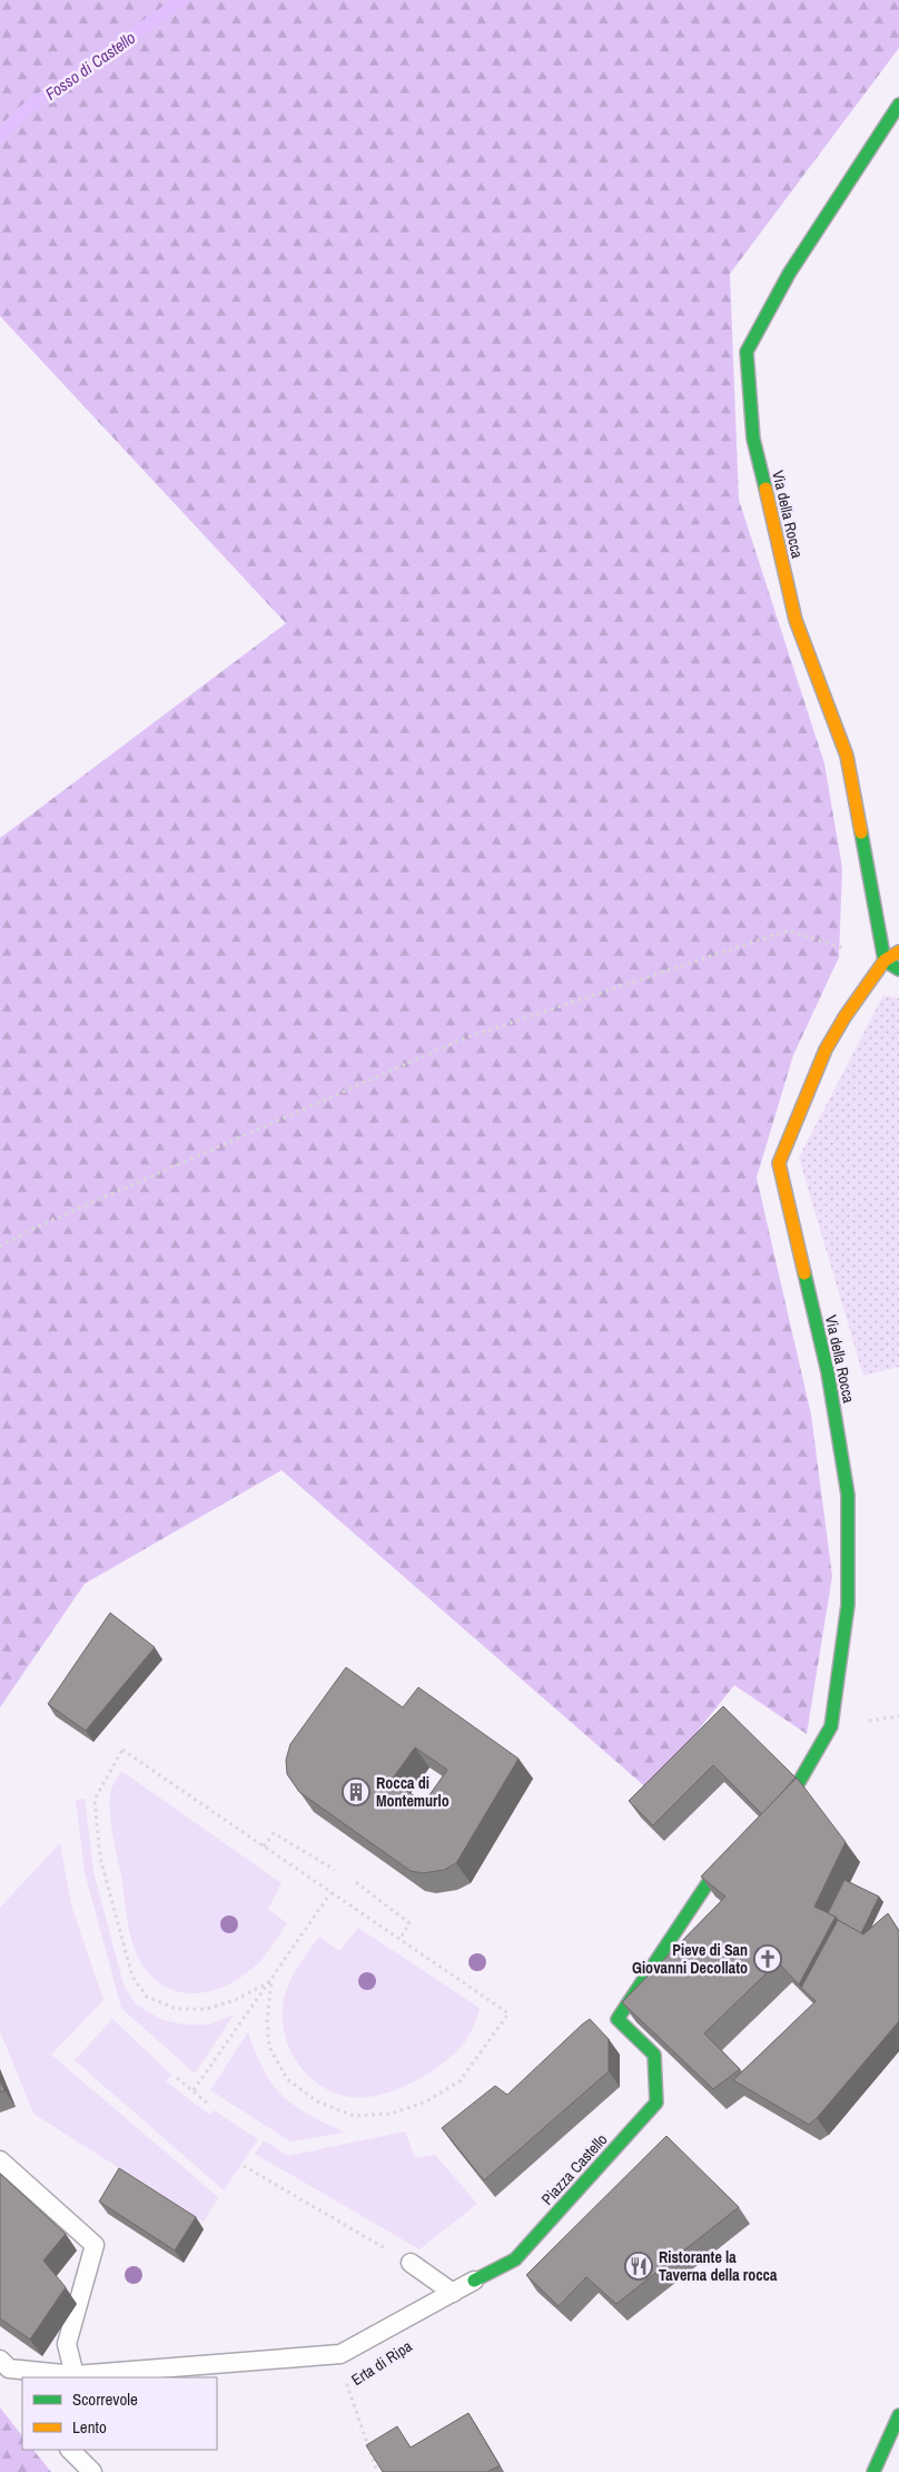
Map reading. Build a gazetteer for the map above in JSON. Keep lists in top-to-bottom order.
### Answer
{
  "streets": {
    "street": ["Via della Rocca", "Piazza Castello"],
    "path": ["Erta di Ripa"]
  },
  "water": ["Fosso di Castello"],
  "places": {
    "building": ["Rocca di Montemurlo"],
    "church": ["Pieve di San Giovanni Decollato"],
    "restaurant": ["Ristorante la Taverna della rocca"]
  },
  "legend": ["Scorrevole", "Lento"]
}
